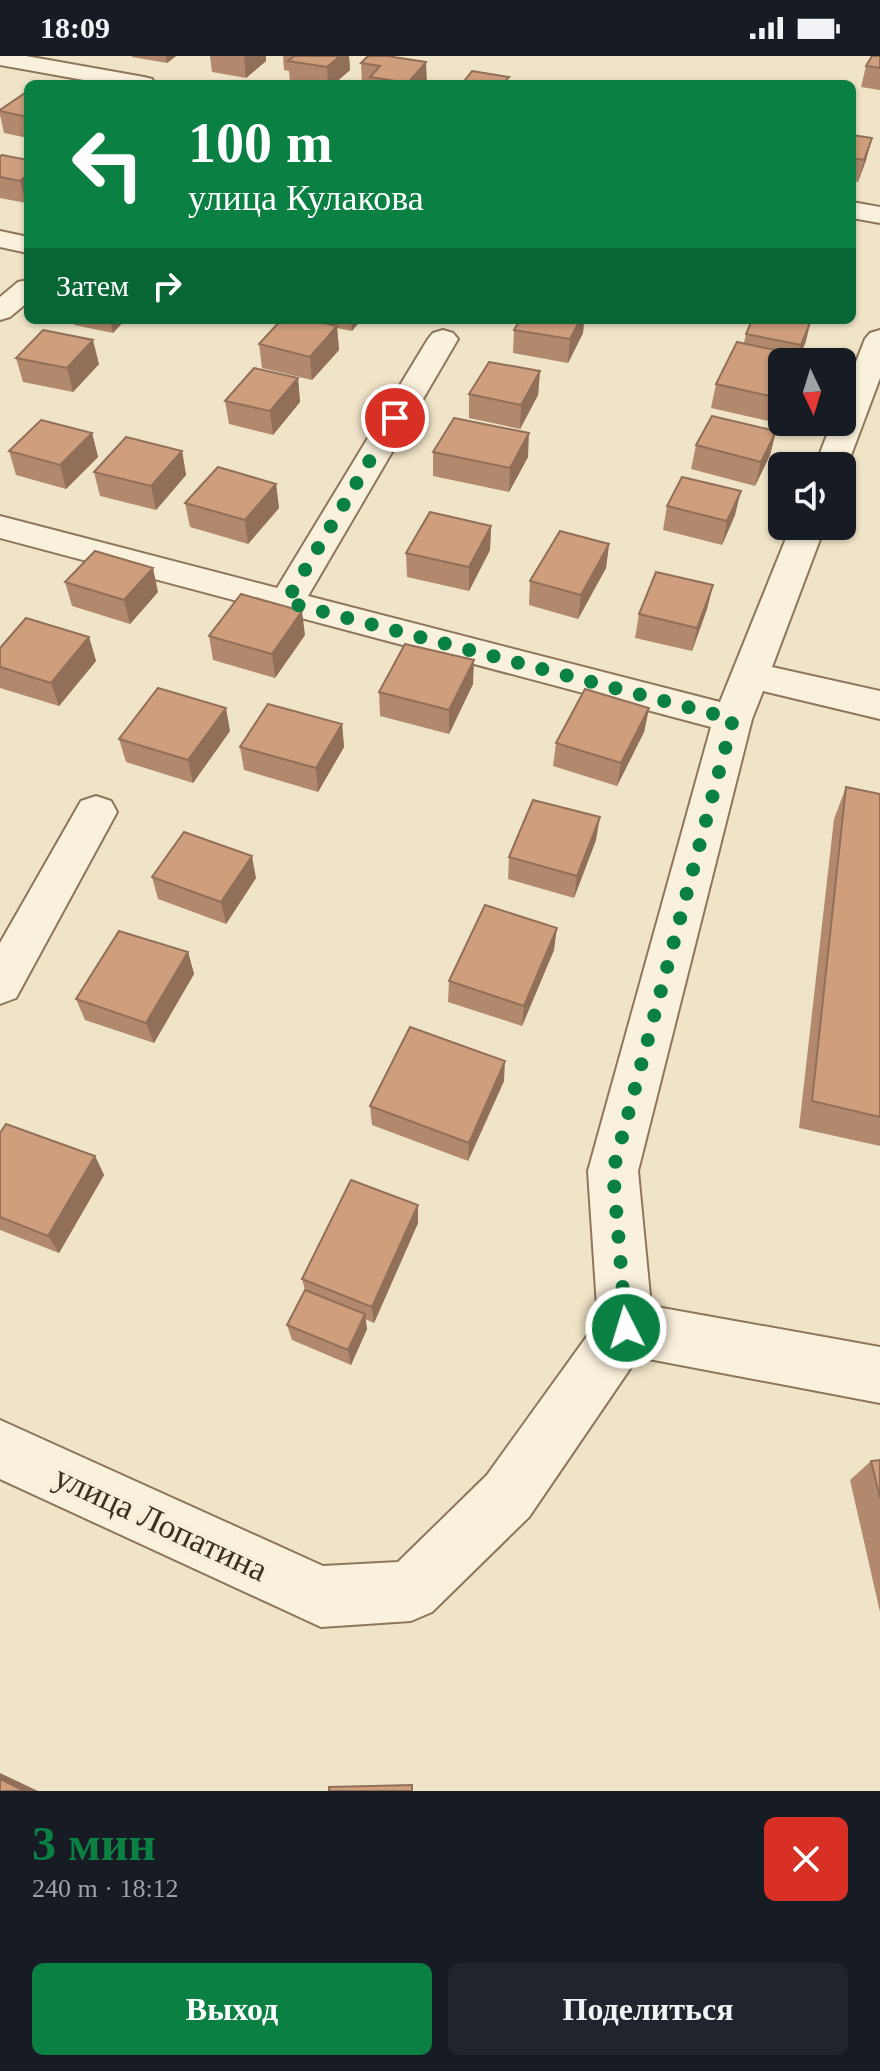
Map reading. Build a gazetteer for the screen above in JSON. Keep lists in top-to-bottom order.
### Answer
{
  "streets": {
    "street": ["улица Лопатина"]
  },
  "north": "bottom",
  "page": {
    "status": "18:09",
    "turn": ["100 m", "улица Кулакова"],
    "then": "Затем",
    "heading": ["3 мин", "240 m · 18:12"],
    "buttons": ["Выход", "Поделиться"]
  }
}
